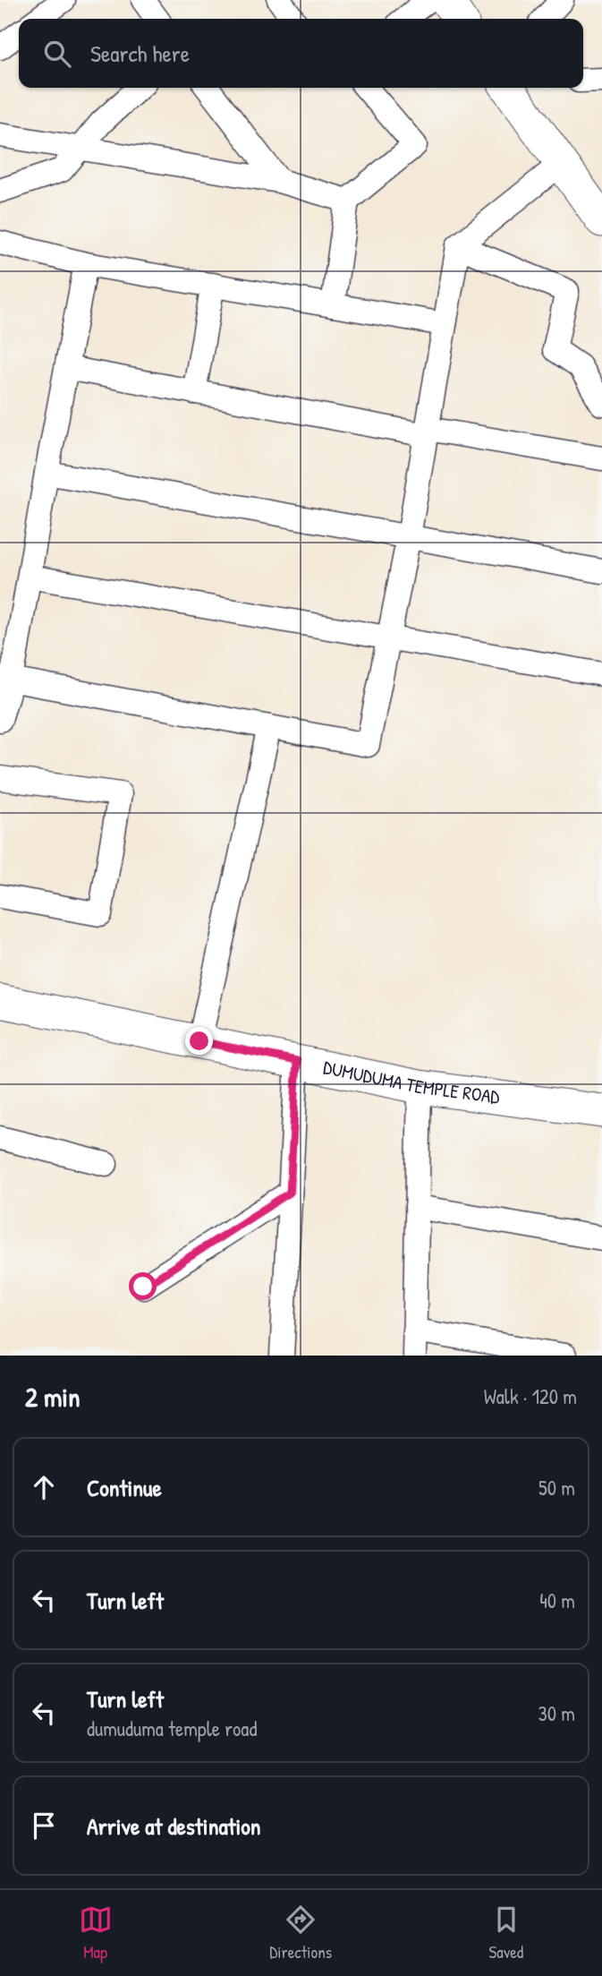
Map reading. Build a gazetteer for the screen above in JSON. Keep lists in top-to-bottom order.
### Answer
{
  "streets": {
    "street": ["DUMUDUMA TEMPLE ROAD"]
  },
  "page": {
    "search": "Search here",
    "heading": ["2 min", "Walk · 120 m"],
    "list": [
      ["Continue", "50 m"],
      ["Turn left", "40 m"],
      ["Turn left", "dumuduma temple road", "30 m"],
      "Arrive at destination"
    ],
    "nav": ["Map", "Directions", "Saved"]
  }
}
